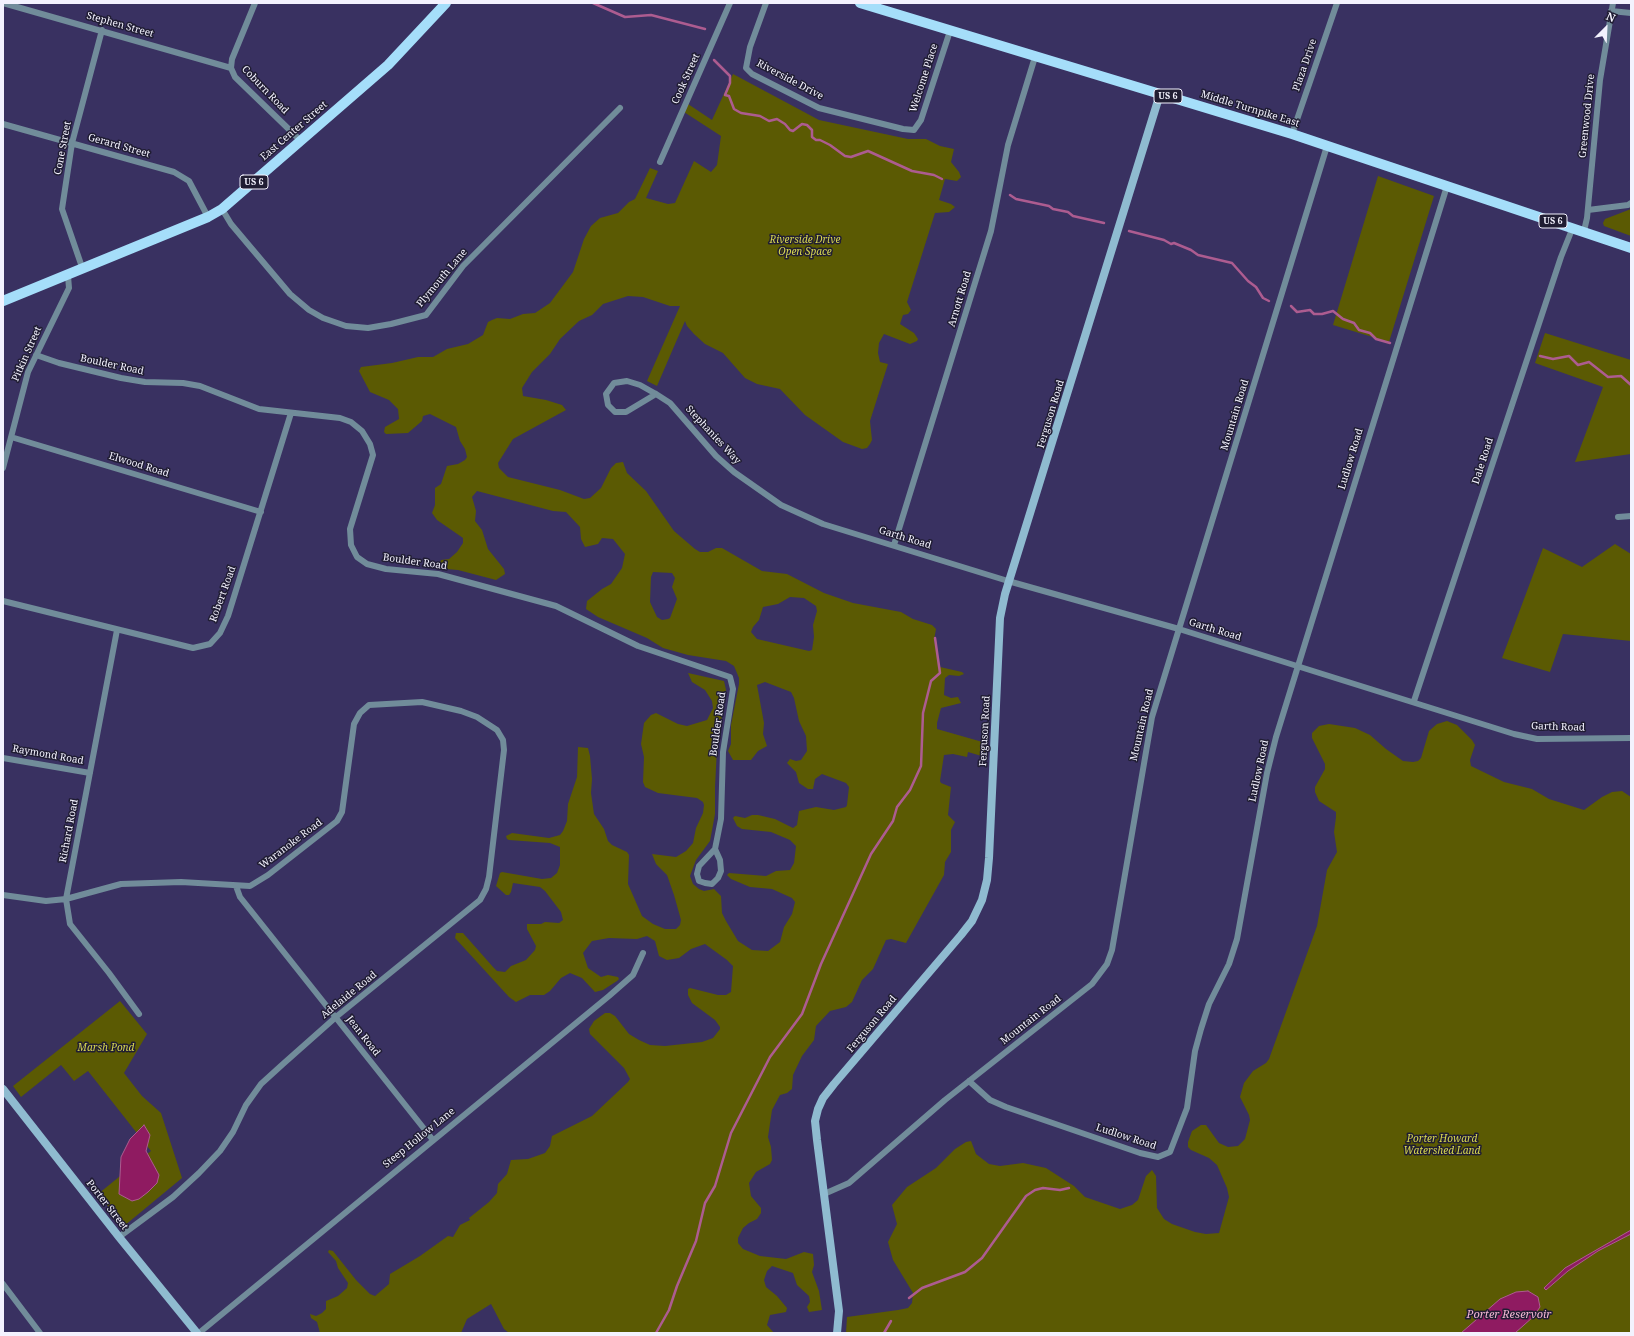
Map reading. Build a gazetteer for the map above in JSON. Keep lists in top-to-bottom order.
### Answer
{
  "streets": {
    "main road": ["US 6", "Middle Turnpike East", "East Center Street"],
    "street": [
      "Stephen Street",
      "Plaza Drive",
      "Welcome Place",
      "Cook Street",
      "Riverside Drive",
      "Coburn Road",
      "Greenwood Drive",
      "Gerard Street",
      "Cone Street",
      "Plymouth Lane",
      "Arnott Road",
      "Pitkin Street",
      "Boulder Road",
      "Ferguson Road",
      "Mountain Road",
      "Stephanies Way",
      "Ludlow Road",
      "Dale Road",
      "Elwood Road",
      "Garth Road",
      "Robert Road",
      "Raymond Road",
      "Richard Road",
      "Waranoke Road",
      "Adelaide Road",
      "Jean Road",
      "Steep Hollow Lane",
      "Porter Street"
    ]
  },
  "crossings": [
    ["Stephen Street", "Coburn Road"],
    ["Stephen Street", "Cone Street"],
    ["Plaza Drive", "Middle Turnpike East"],
    ["Welcome Place", "Riverside Drive"],
    ["Welcome Place", "Middle Turnpike East"],
    ["Coburn Road", "East Center Street"],
    ["Middle Turnpike East", "Greenwood Drive"],
    ["Middle Turnpike East", "Arnott Road"],
    ["Middle Turnpike East", "Ferguson Road"],
    ["Middle Turnpike East", "Mountain Road"],
    ["Middle Turnpike East", "Ludlow Road"],
    ["Middle Turnpike East", "Dale Road"],
    ["East Center Street", "Gerard Street"],
    ["East Center Street", "Cone Street"],
    ["East Center Street", "Plymouth Lane"],
    ["East Center Street", "Pitkin Street"],
    ["Gerard Street", "Cone Street"],
    ["Arnott Road", "Garth Road"],
    ["Pitkin Street", "Boulder Road"],
    ["Pitkin Street", "Elwood Road"],
    ["Boulder Road", "Robert Road"],
    ["Ferguson Road", "Mountain Road"],
    ["Ferguson Road", "Garth Road"],
    ["Mountain Road", "Ludlow Road"],
    ["Mountain Road", "Garth Road"],
    ["Stephanies Way", "Garth Road"],
    ["Ludlow Road", "Garth Road"],
    ["Dale Road", "Garth Road"],
    ["Elwood Road", "Robert Road"],
    ["Robert Road", "Richard Road"],
    ["Raymond Road", "Richard Road"],
    ["Richard Road", "Waranoke Road"],
    ["Waranoke Road", "Adelaide Road"],
    ["Waranoke Road", "Jean Road"],
    ["Adelaide Road", "Jean Road"],
    ["Adelaide Road", "Porter Street"],
    ["Jean Road", "Steep Hollow Lane"],
    ["Steep Hollow Lane", "Porter Street"]
  ],
  "water": ["Porter Reservoir"],
  "parks": ["Riverside Drive Open Space", "Marsh Pond", "Porter Howard Watershed Land"],
  "north": "top right"
}
